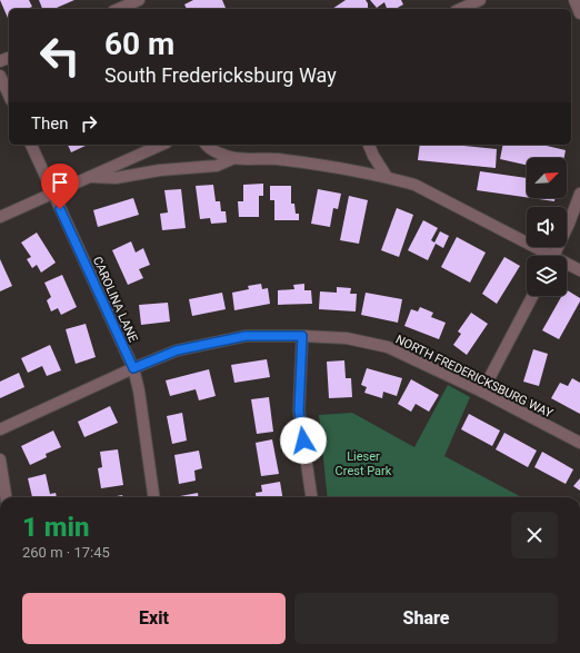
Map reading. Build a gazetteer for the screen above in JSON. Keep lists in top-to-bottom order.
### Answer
{
  "streets": {
    "street": ["CAROLINA LANE", "NORTH FREDERICKSBURG WAY"]
  },
  "crossings": [
    ["CAROLINA LANE", "NORTH FREDERICKSBURG WAY"]
  ],
  "parks": ["Lieser Crest Park"],
  "north": "top right",
  "page": {
    "turn": ["60 m", "South Fredericksburg Way"],
    "then": "Then",
    "heading": ["1 min", "260 m · 17:45"],
    "buttons": ["Exit", "Share"]
  }
}
